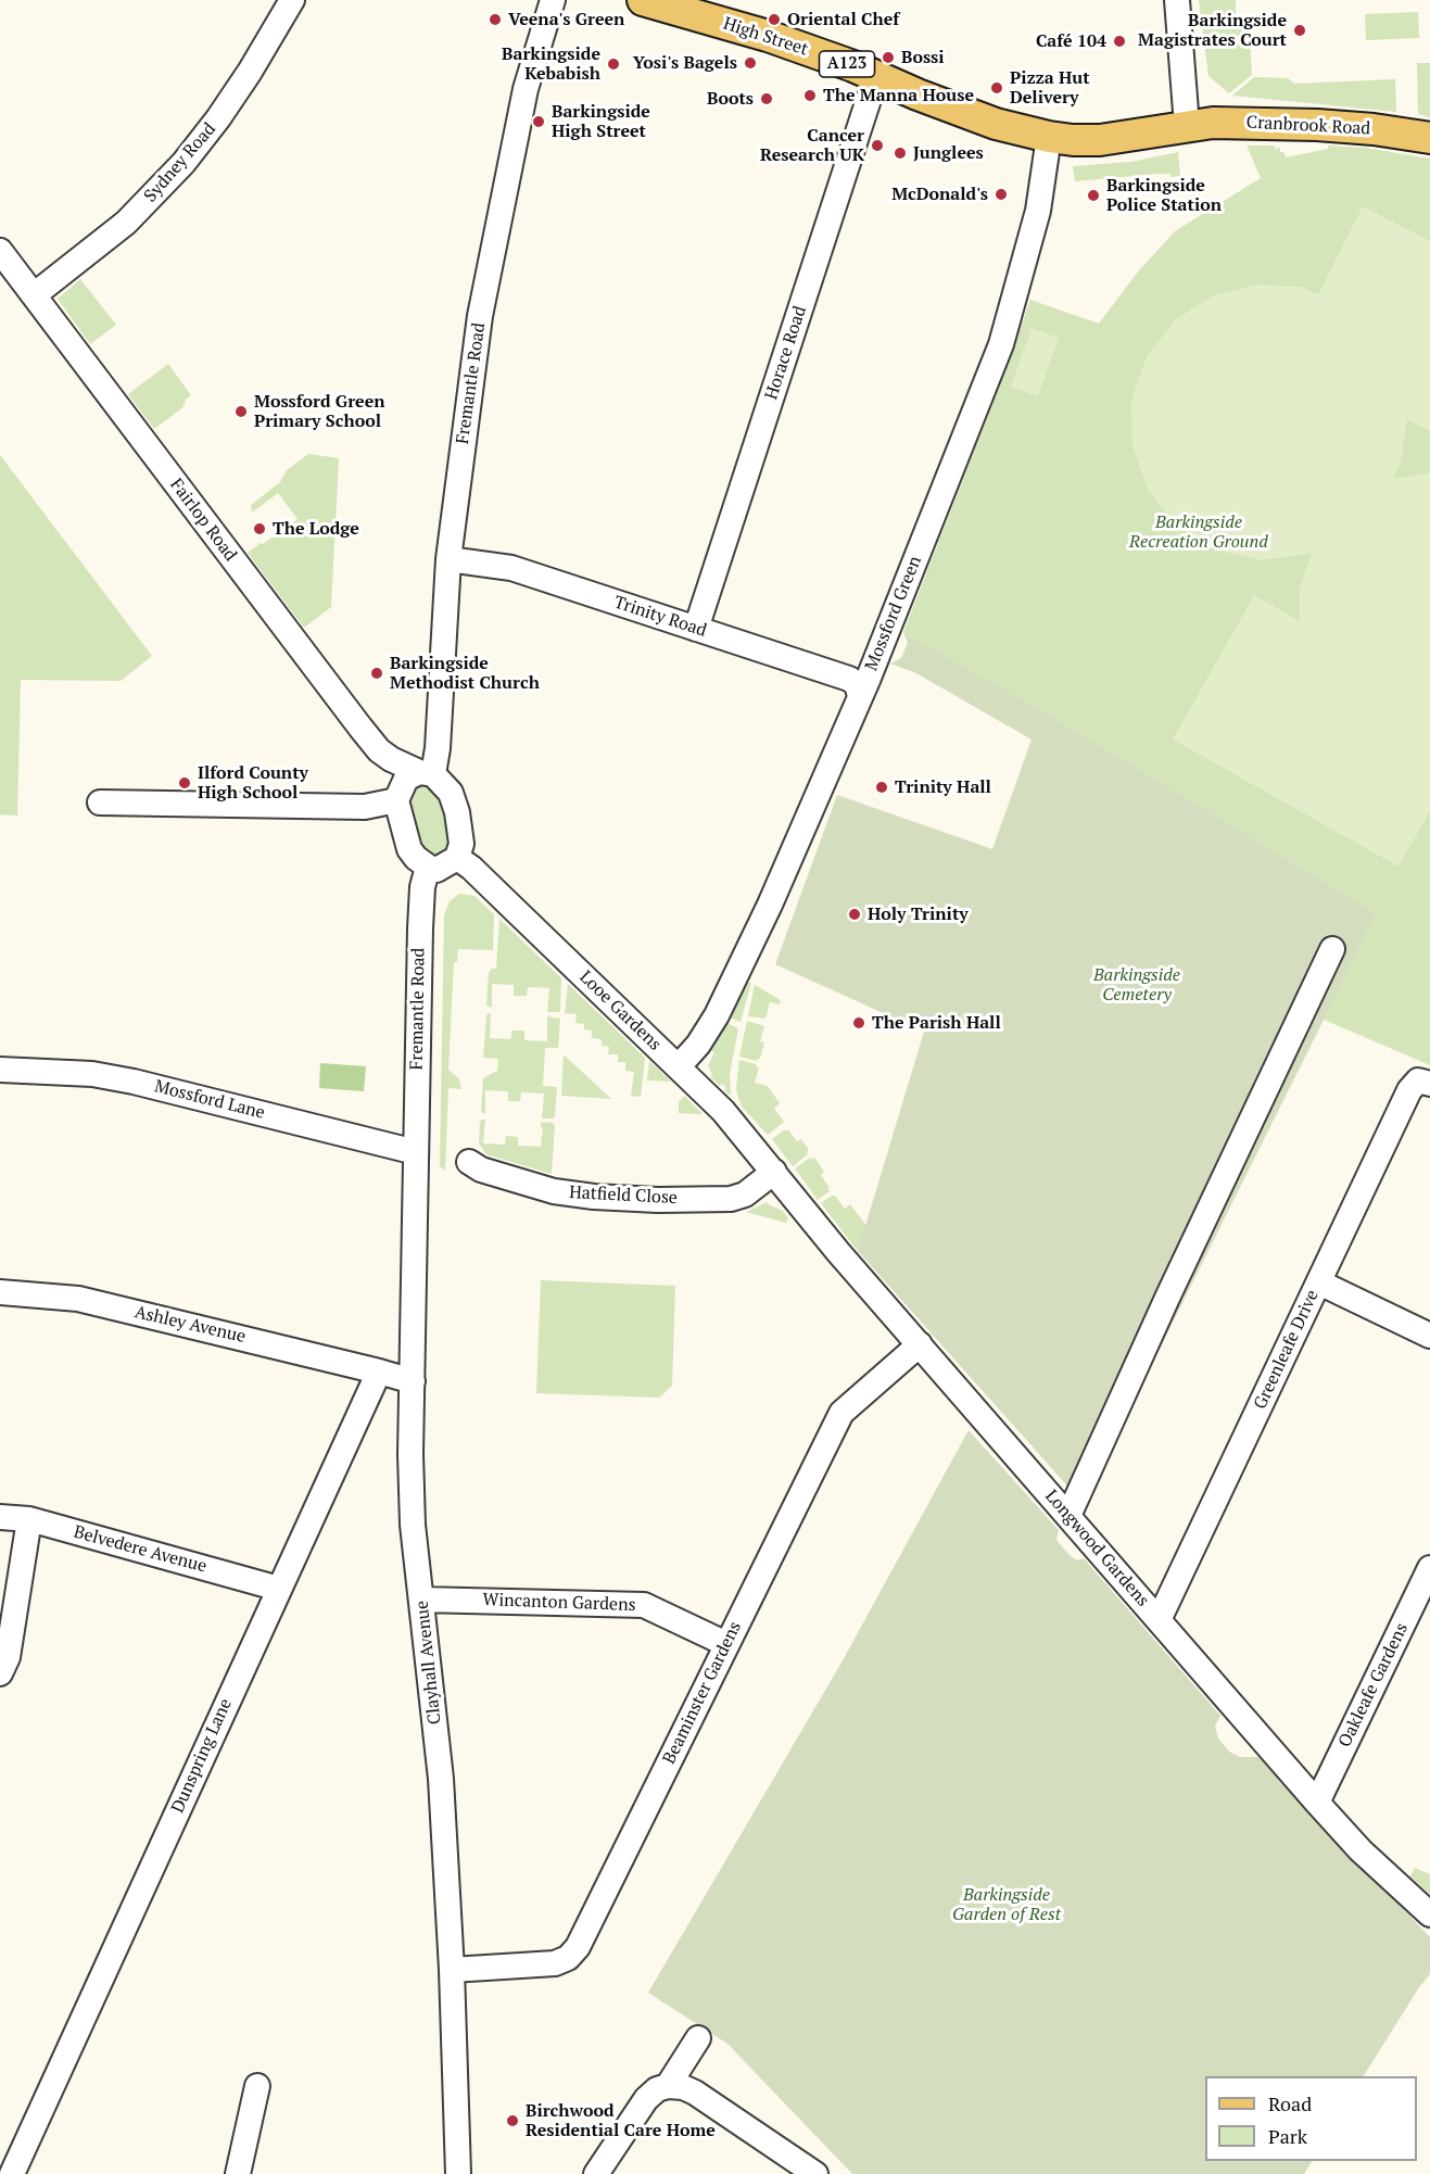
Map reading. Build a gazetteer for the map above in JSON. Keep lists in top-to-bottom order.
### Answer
{
  "streets": {
    "main road": ["High Street", "A123", "Cranbrook Road"],
    "street": [
      "Sydney Road",
      "Horace Road",
      "Fremantle Road",
      "Fairlop Road",
      "Mossford Green",
      "Trinity Road",
      "Looe Gardens",
      "Mossford Lane",
      "Hatfield Close",
      "Ashley Avenue",
      "Greenleafe Drive",
      "Longwood Gardens",
      "Belvedere Avenue",
      "Wincanton Gardens",
      "Clayhall Avenue",
      "Oakleafe Gardens",
      "Beaminster Gardens",
      "Dunspring Lane"
    ]
  },
  "crossings": [
    ["High Street", "Cranbrook Road"],
    ["High Street", "Horace Road"],
    ["High Street", "Mossford Green"],
    ["Sydney Road", "Fairlop Road"],
    ["Horace Road", "Trinity Road"],
    ["Fremantle Road", "Fairlop Road"],
    ["Fremantle Road", "Trinity Road"],
    ["Fremantle Road", "Looe Gardens"],
    ["Fremantle Road", "Mossford Lane"],
    ["Fremantle Road", "Clayhall Avenue"],
    ["Fairlop Road", "Looe Gardens"],
    ["Mossford Green", "Trinity Road"],
    ["Mossford Green", "Looe Gardens"],
    ["Looe Gardens", "Hatfield Close"],
    ["Looe Gardens", "Longwood Gardens"],
    ["Mossford Lane", "Clayhall Avenue"],
    ["Hatfield Close", "Longwood Gardens"],
    ["Ashley Avenue", "Dunspring Lane"],
    ["Greenleafe Drive", "Longwood Gardens"],
    ["Longwood Gardens", "Oakleafe Gardens"],
    ["Longwood Gardens", "Beaminster Gardens"],
    ["Belvedere Avenue", "Dunspring Lane"],
    ["Wincanton Gardens", "Clayhall Avenue"],
    ["Wincanton Gardens", "Beaminster Gardens"],
    ["Clayhall Avenue", "Beaminster Gardens"]
  ],
  "parks": ["Barkingside Recreation Ground", "Barkingside Cemetery", "Barkingside Garden of Rest"],
  "places": [
    "Veena's Green",
    "Oriental Chef",
    "Barkingside Magistrates Court",
    "Café 104",
    "Bossi",
    "Yosi's Bagels",
    "Barkingside Kebabish",
    "Pizza Hut Delivery",
    "The Manna House",
    "Boots",
    "Barkingside High Street",
    "Cancer Research UK",
    "Junglees",
    "McDonald's",
    "Barkingside Police Station",
    "Mossford Green Primary School",
    "The Lodge",
    "Barkingside Methodist Church",
    "Ilford County High School",
    "Trinity Hall",
    "Holy Trinity",
    "The Parish Hall",
    "Birchwood Residential Care Home"
  ],
  "legend": ["Road", "Park"]
}
